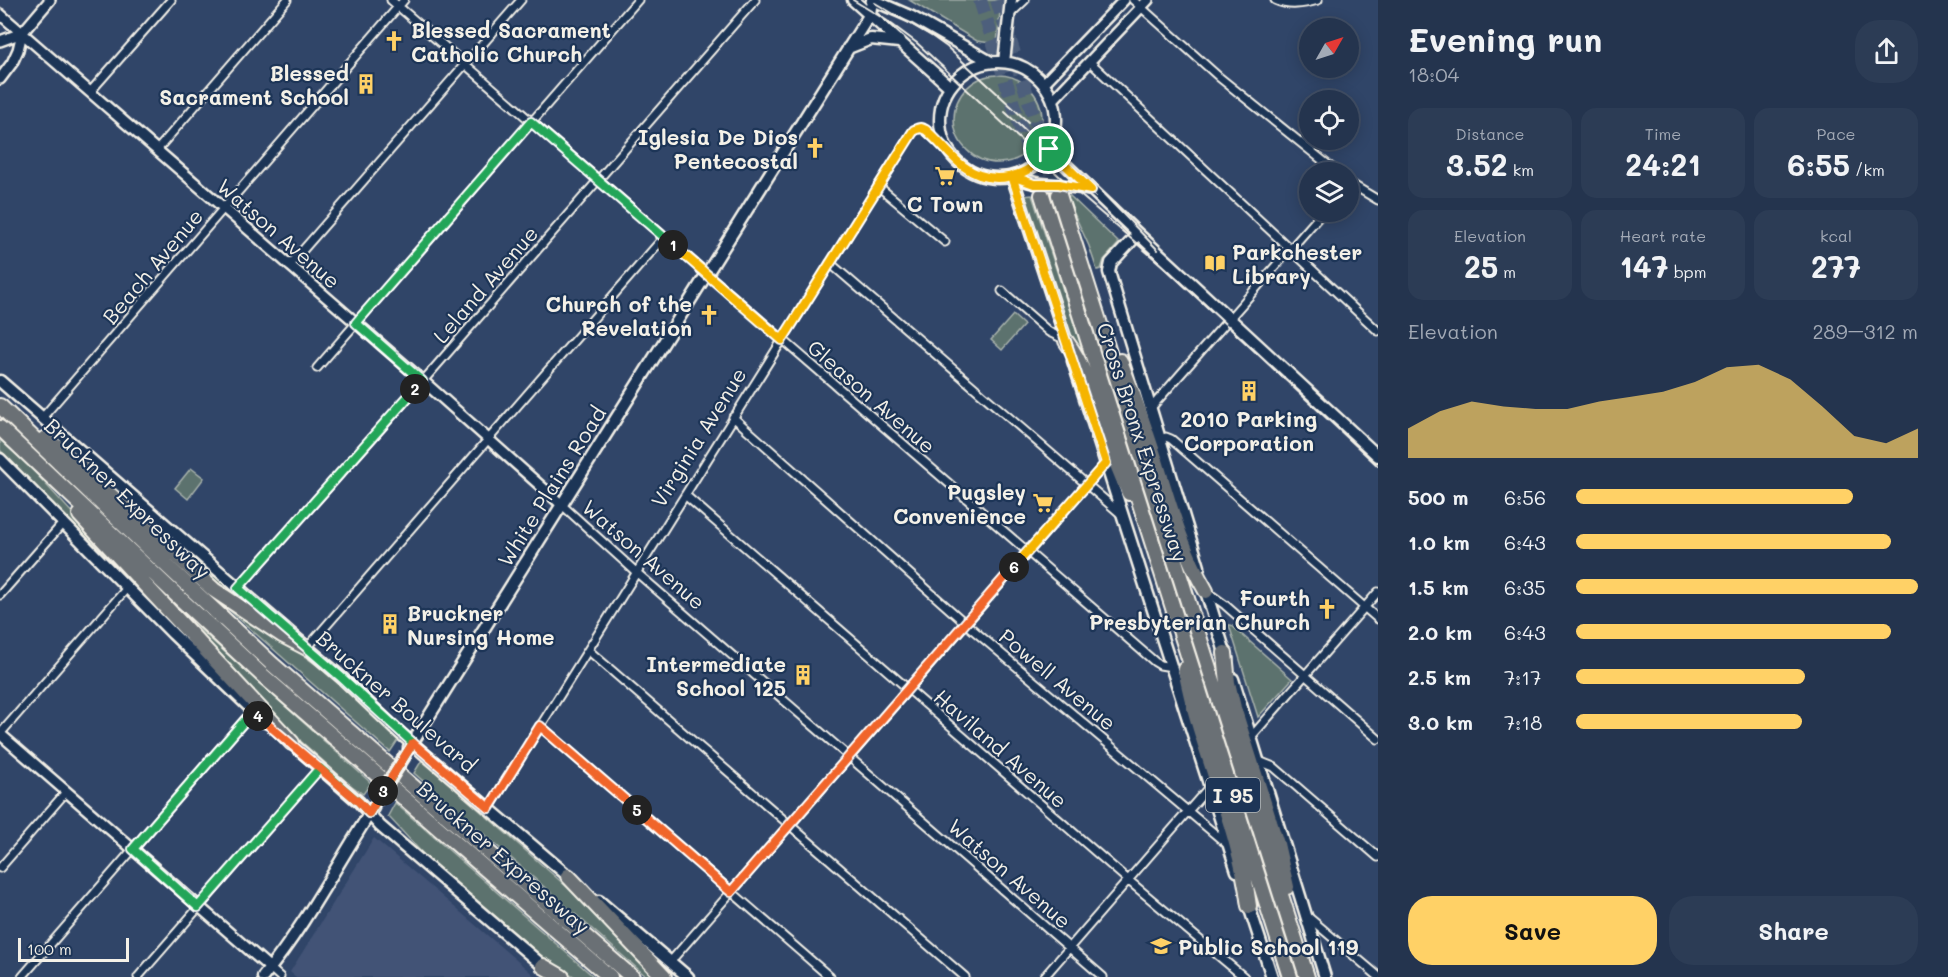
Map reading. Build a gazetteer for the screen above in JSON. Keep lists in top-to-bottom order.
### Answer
{
  "streets": {
    "highway": ["Cross Bronx Expressway", "Bruckner Expressway", "I 95"],
    "main road": ["White Plains Road", "Bruckner Boulevard"],
    "street": [
      "Watson Avenue",
      "Beach Avenue",
      "Leland Avenue",
      "Gleason Avenue",
      "Virginia Avenue",
      "Powell Avenue",
      "Haviland Avenue"
    ]
  },
  "crossings": [
    ["Watson Avenue", "Beach Avenue"],
    ["Watson Avenue", "Leland Avenue"],
    ["Watson Avenue", "Virginia Avenue"],
    ["Watson Avenue", "White Plains Road"],
    ["Beach Avenue", "Gleason Avenue"],
    ["Beach Avenue", "Bruckner Boulevard"],
    ["Leland Avenue", "Gleason Avenue"],
    ["Leland Avenue", "Bruckner Boulevard"],
    ["Gleason Avenue", "Virginia Avenue"],
    ["Gleason Avenue", "White Plains Road"],
    ["Virginia Avenue", "Powell Avenue"],
    ["Virginia Avenue", "Bruckner Boulevard"],
    ["Virginia Avenue", "Haviland Avenue"],
    ["White Plains Road", "Bruckner Boulevard"]
  ],
  "places": {
    "church": [
      "Blessed Sacrament Catholic Church",
      "Iglesia De Dios Pentecostal",
      "Church of the Revelation",
      "Fourth Presbyterian Church"
    ],
    "building": [
      "Blessed Sacrament School",
      "2010 Parking Corporation",
      "Bruckner Nursing Home",
      "Intermediate School 125"
    ],
    "supermarket": ["C Town", "Pugsley Convenience"],
    "library": ["Parkchester Library"],
    "school or university": ["Public School 119"]
  },
  "scale_bar": "100 m",
  "north": "top right",
  "page": {
    "heading": ["Evening run", "18:04"],
    "stats": [
      ["Distance", "3.52 km"],
      ["Time", "24:21"],
      ["Pace", "6:55 /km"],
      ["Elevation", "25 m"],
      ["Heart rate", "147 bpm"],
      ["kcal", "277"]
    ],
    "pins": [
      "1",
      "2",
      "6",
      "4",
      "3",
      "5"
    ],
    "chart": ["Elevation", "289–312 m"],
    "list": [
      {
        "name": "500 m",
        "note": "6:56"
      },
      {
        "name": "1.0 km",
        "note": "6:43"
      },
      {
        "name": "1.5 km",
        "note": "6:35"
      },
      {
        "name": "2.0 km",
        "note": "6:43"
      },
      {
        "name": "2.5 km",
        "note": "7:17"
      },
      {
        "name": "3.0 km",
        "note": "7:18"
      }
    ],
    "buttons": ["Save", "Share"],
    "scale": "100 m"
  }
}
